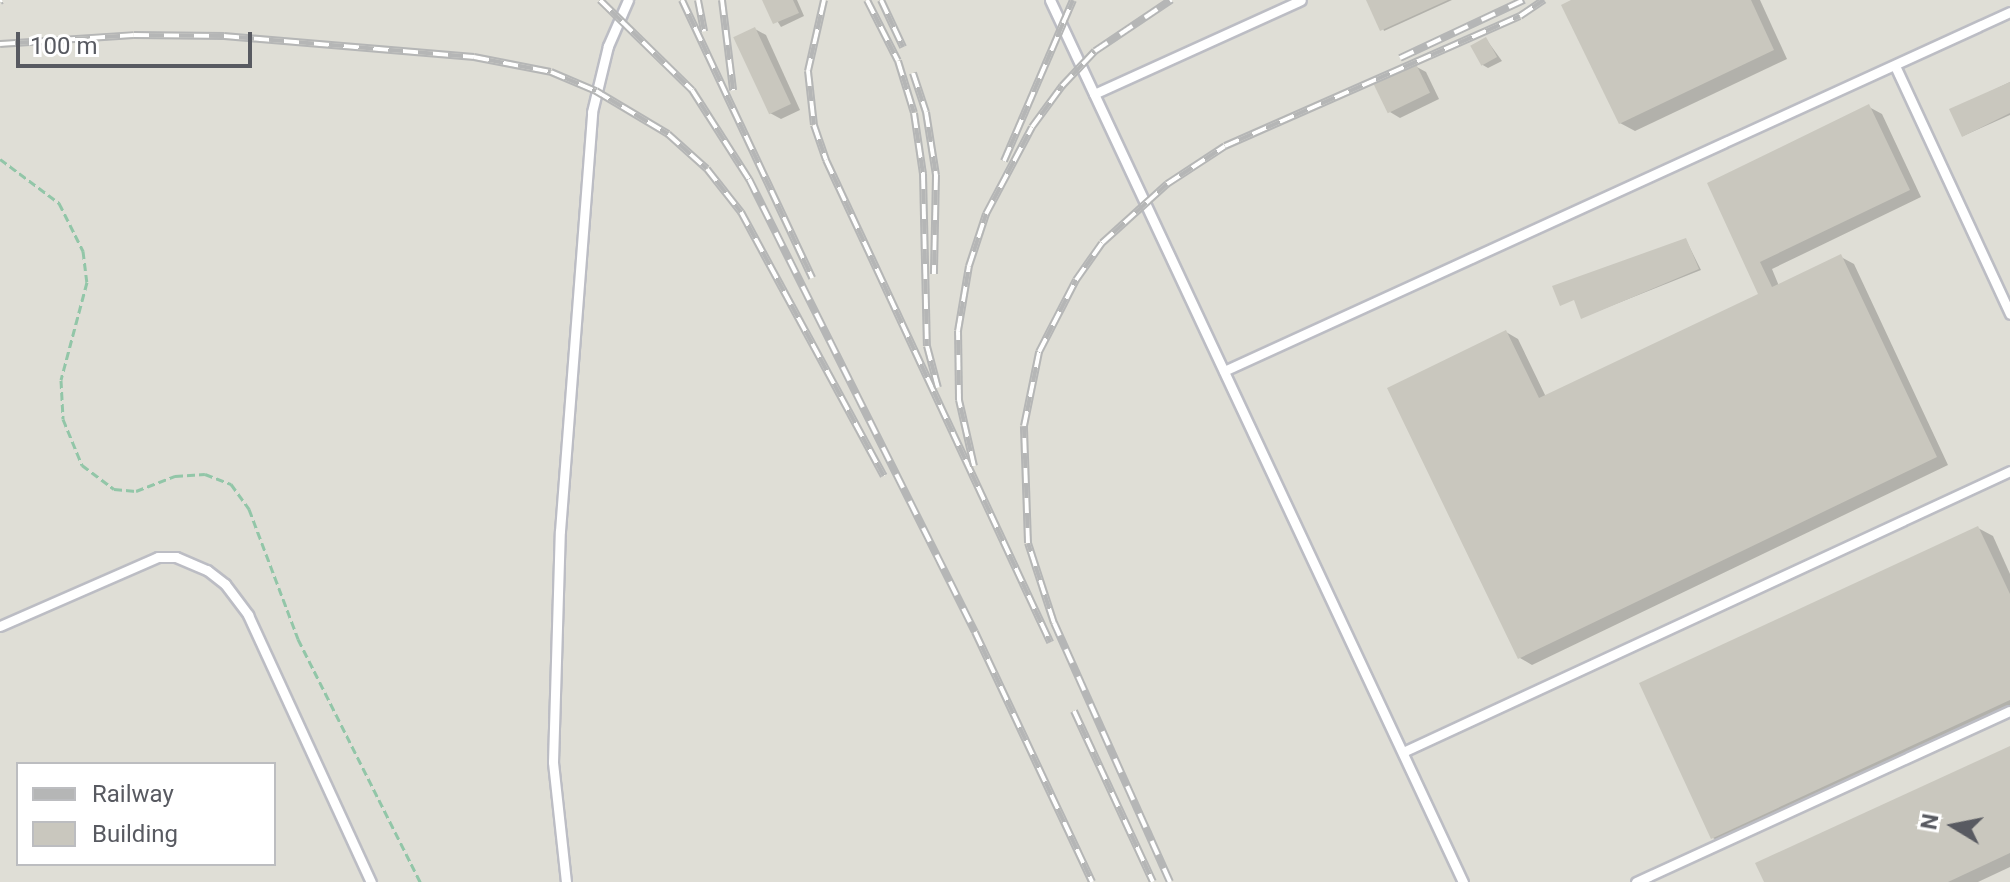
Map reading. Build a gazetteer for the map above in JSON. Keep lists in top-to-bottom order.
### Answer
{
  "legend": ["Railway", "Building"],
  "scale_bar": "100 m",
  "north": "left"
}
